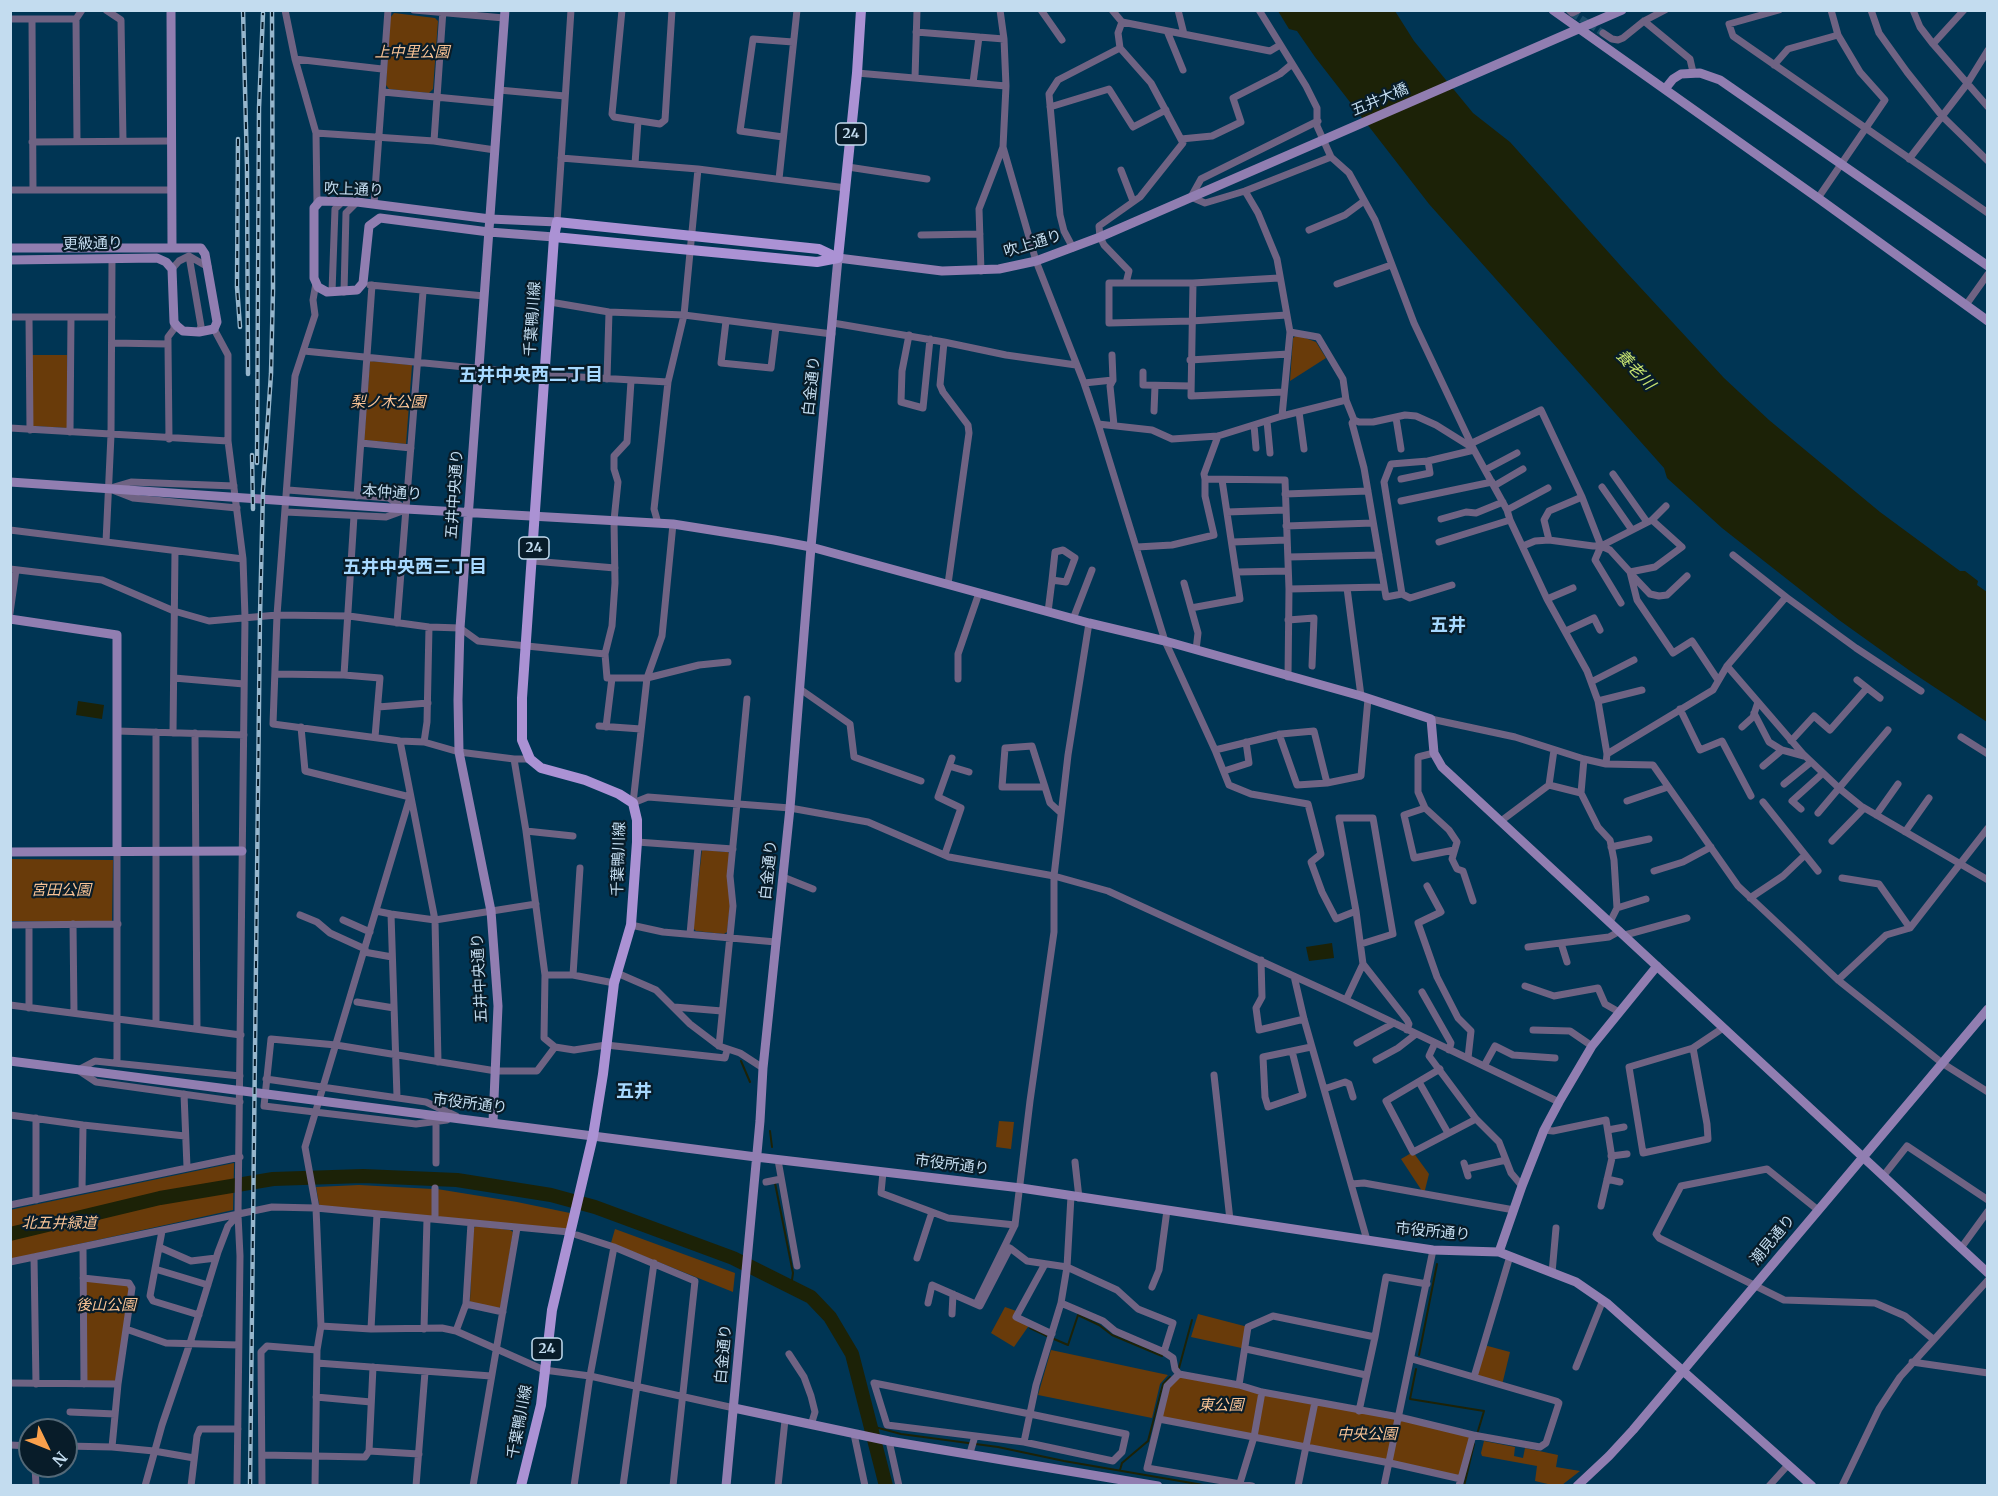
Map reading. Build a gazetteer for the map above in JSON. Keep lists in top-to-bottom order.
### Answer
{
  "streets": {
    "main road": ["24", "吹上通り", "千葉鴨川線"],
    "street": [
      "五井大橋",
      "更級通り",
      "白金通り",
      "本仲通り",
      "五井中央通り",
      "市役所通り",
      "潮見通り"
    ]
  },
  "crossings": [
    ["五井大橋", "吹上通り"],
    ["24", "吹上通り"],
    ["24", "白金通り"],
    ["吹上通り", "千葉鴨川線"],
    ["吹上通り", "白金通り"],
    ["吹上通り", "五井中央通り"],
    ["千葉鴨川線", "本仲通り"],
    ["千葉鴨川線", "市役所通り"],
    ["白金通り", "本仲通り"],
    ["白金通り", "市役所通り"],
    ["本仲通り", "五井中央通り"],
    ["五井中央通り", "市役所通り"],
    ["市役所通り", "潮見通り"]
  ],
  "districts": [
    "五井中央西二丁目",
    "五井中央西三丁目",
    "五井",
    "五井"
  ],
  "water": ["養老川"],
  "parks": [
    "上中里公園",
    "梨ノ木公園",
    "宮田公園",
    "北五井緑道",
    "後山公園",
    "東公園",
    "中央公園"
  ],
  "north": "bottom right"
}
